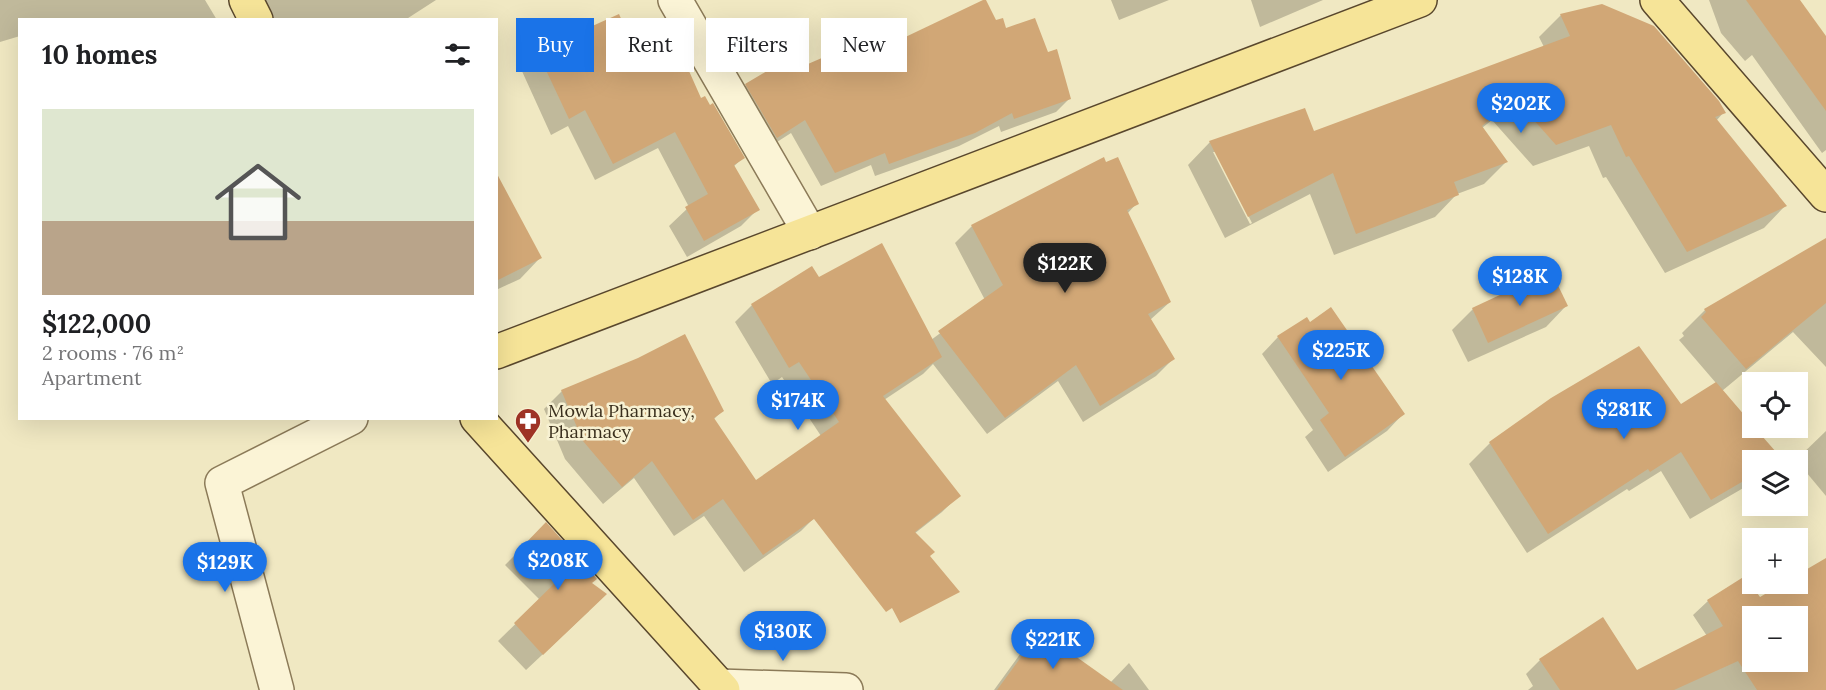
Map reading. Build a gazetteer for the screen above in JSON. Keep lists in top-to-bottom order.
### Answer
{
  "places": {
    "pharmacy": ["Mowla Pharmacy, Pharmacy"]
  },
  "page": {
    "chip": [
      "Buy",
      "Rent",
      "Filters",
      "New"
    ],
    "heading": "10 homes",
    "price": [
      "$202K",
      "$122K",
      "$128K",
      "$225K",
      "$174K",
      "$281K",
      "$208K",
      "$129K",
      "$130K",
      "$221K"
    ],
    "list": [
      {
        "name": "$122,000",
        "note": "2 rooms · 76 m² · Apartment"
      }
    ],
    "map_buttons": ["+", "−"]
  }
}
